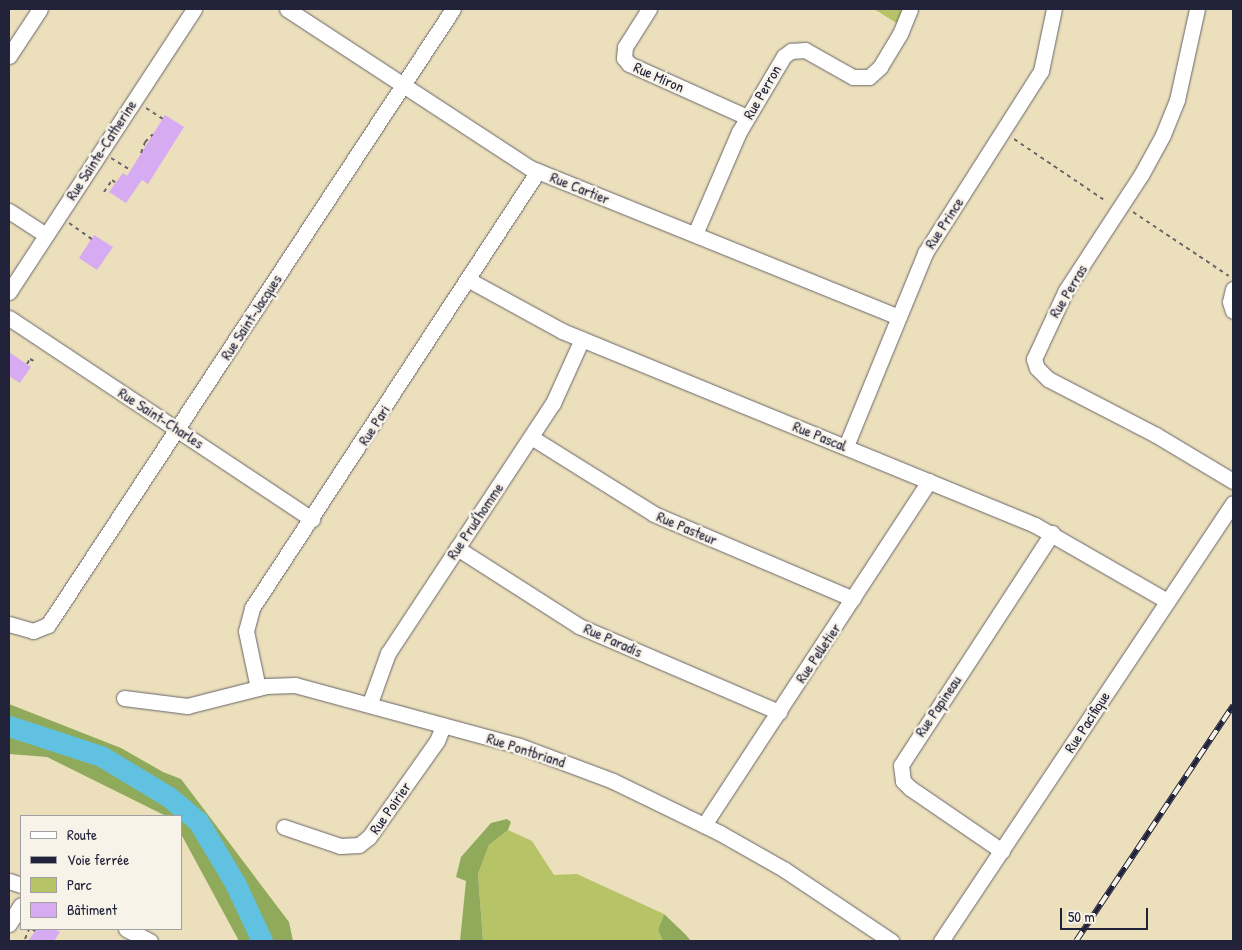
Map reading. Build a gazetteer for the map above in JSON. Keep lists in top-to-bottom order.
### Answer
{
  "streets": {
    "street": [
      "Rue Miron",
      "Rue Perron",
      "Rue Sainte-Catherine",
      "Rue Cartier",
      "Rue Prince",
      "Rue Perras",
      "Rue Saint-Jacques",
      "Rue Saint-Charles",
      "Rue Pari",
      "Rue Pascal",
      "Rue Prud'homme",
      "Rue Pasteur",
      "Rue Paradis",
      "Rue Pelletier",
      "Rue Papineau",
      "Rue Pacifique",
      "Rue Pontbriand",
      "Rue Poirier"
    ]
  },
  "crossings": [
    ["Rue Miron", "Rue Perron"],
    ["Rue Perron", "Rue Cartier"],
    ["Rue Cartier", "Rue Prince"],
    ["Rue Cartier", "Rue Saint-Jacques"],
    ["Rue Cartier", "Rue Pari"],
    ["Rue Prince", "Rue Pascal"],
    ["Rue Saint-Jacques", "Rue Saint-Charles"],
    ["Rue Saint-Charles", "Rue Pari"],
    ["Rue Pari", "Rue Pascal"],
    ["Rue Pari", "Rue Pontbriand"],
    ["Rue Pascal", "Rue Prud'homme"],
    ["Rue Pascal", "Rue Pelletier"],
    ["Rue Pascal", "Rue Papineau"],
    ["Rue Pascal", "Rue Pacifique"],
    ["Rue Prud'homme", "Rue Pasteur"],
    ["Rue Prud'homme", "Rue Paradis"],
    ["Rue Prud'homme", "Rue Pontbriand"],
    ["Rue Pasteur", "Rue Pelletier"],
    ["Rue Paradis", "Rue Pelletier"],
    ["Rue Pelletier", "Rue Pontbriand"],
    ["Rue Papineau", "Rue Pacifique"],
    ["Rue Pontbriand", "Rue Poirier"]
  ],
  "legend": [
    "Route",
    "Voie ferrée",
    "Parc",
    "Bâtiment"
  ],
  "scale_bar": "50 m"
}
